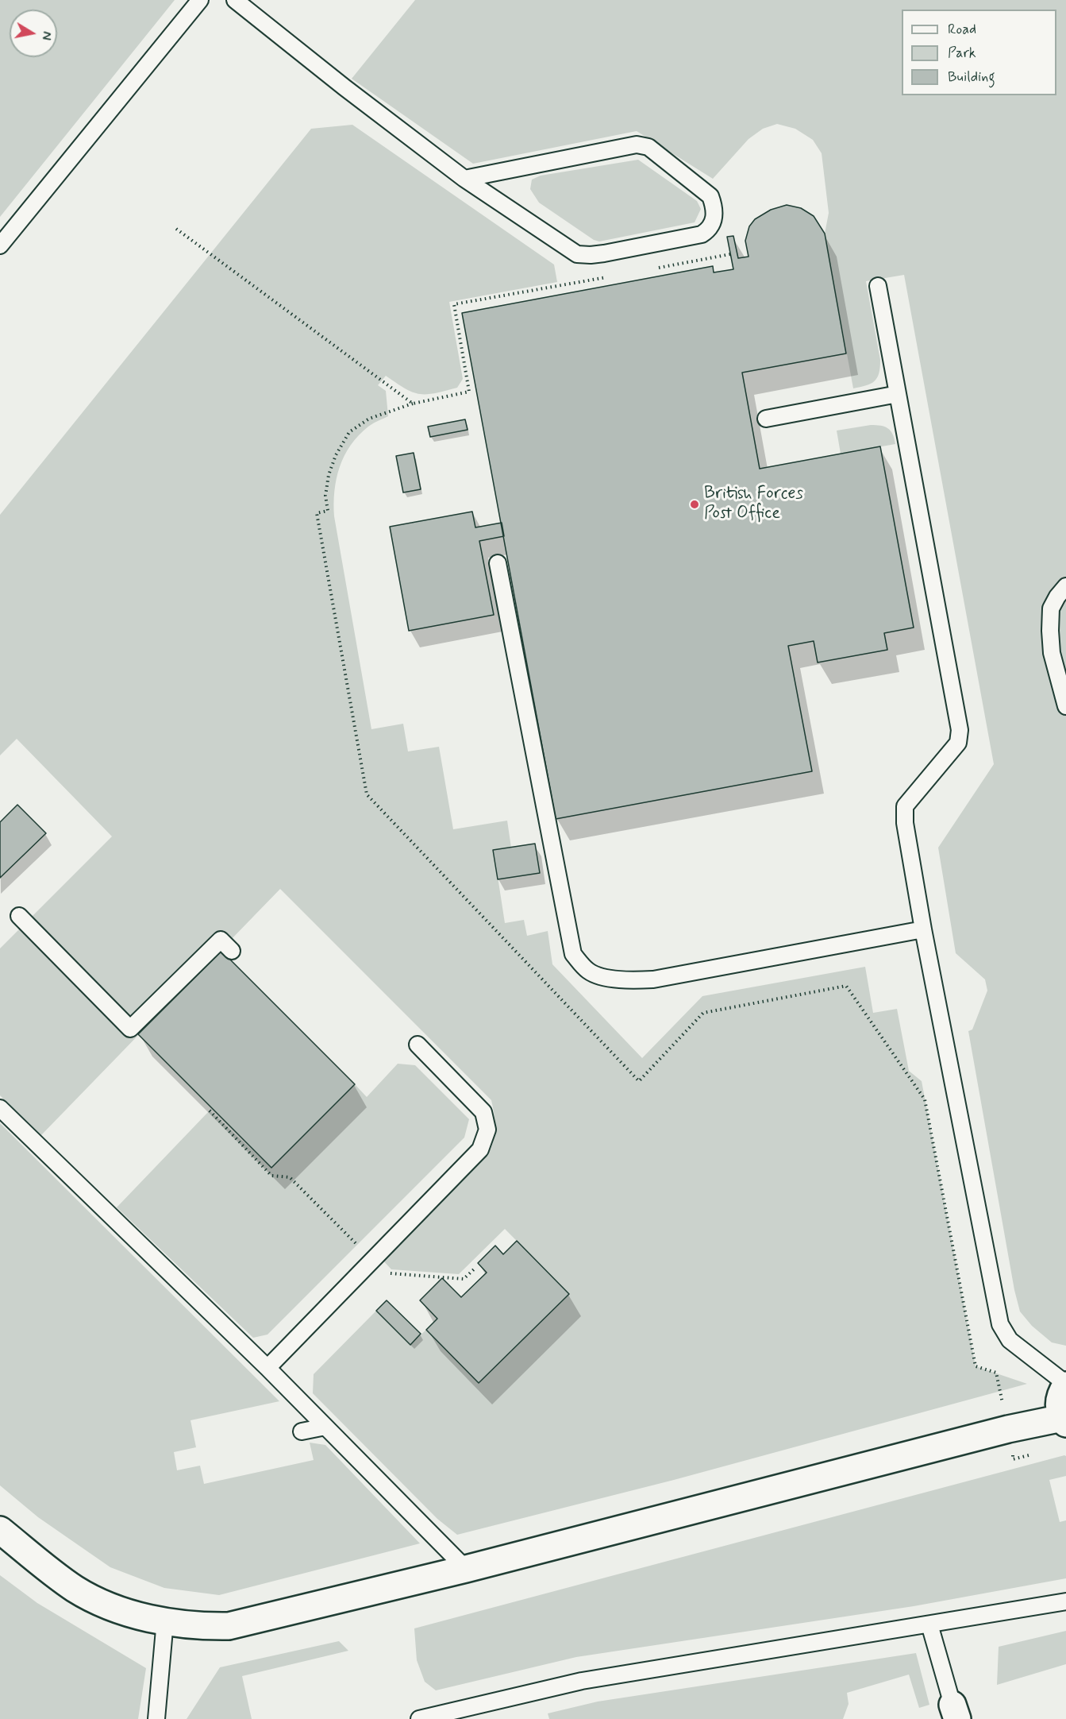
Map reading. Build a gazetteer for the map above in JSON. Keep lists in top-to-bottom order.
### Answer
{
  "places": ["British Forces Post Office"],
  "legend": ["Road", "Park", "Building"],
  "north": "right"
}
